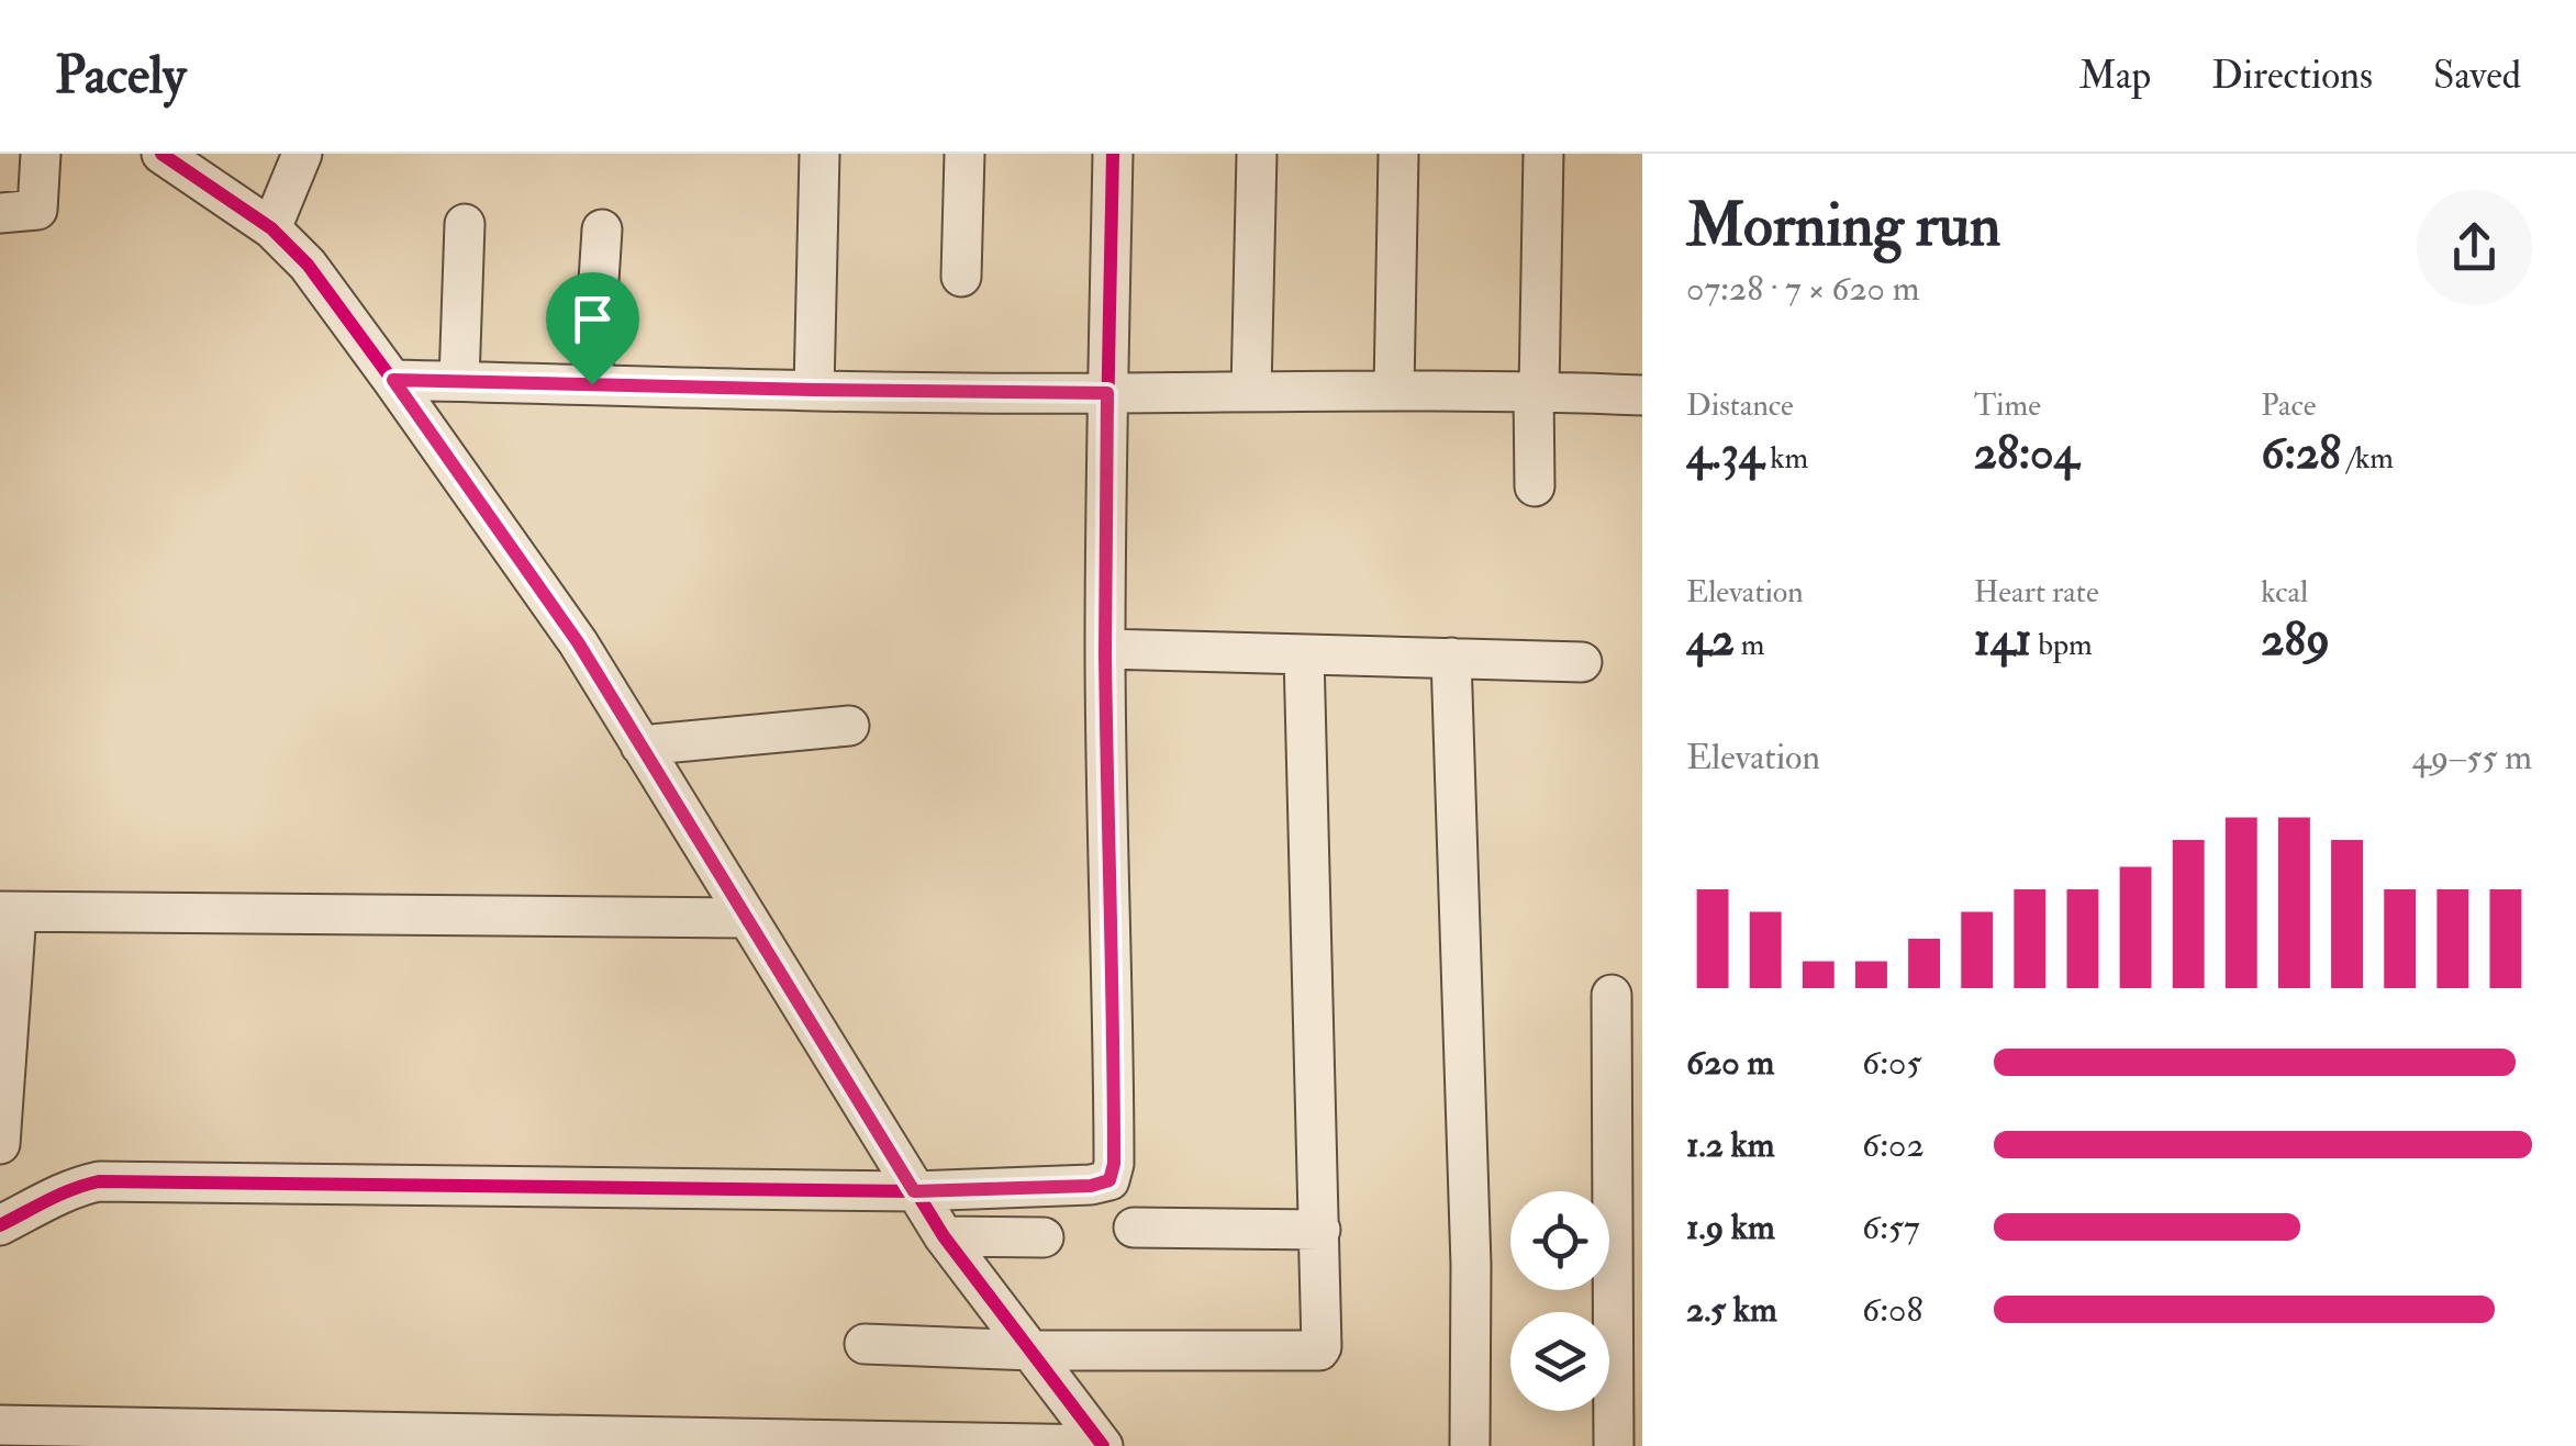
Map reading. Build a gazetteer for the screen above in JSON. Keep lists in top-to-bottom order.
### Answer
{
  "page": {
    "header": "Pacely",
    "nav": ["Map", "Directions", "Saved"],
    "heading": ["Morning run", "07:28 · 7 × 620 m"],
    "stats": [
      ["Distance", "4.34 km"],
      ["Time", "28:04"],
      ["Pace", "6:28 /km"],
      ["Elevation", "42 m"],
      ["Heart rate", "141 bpm"],
      ["kcal", "289"]
    ],
    "chart": ["Elevation", "49–55 m"],
    "list": [
      {
        "name": "620 m",
        "note": "6:05"
      },
      {
        "name": "1.2 km",
        "note": "6:02"
      },
      {
        "name": "1.9 km",
        "note": "6:57"
      },
      {
        "name": "2.5 km",
        "note": "6:08"
      }
    ]
  }
}
